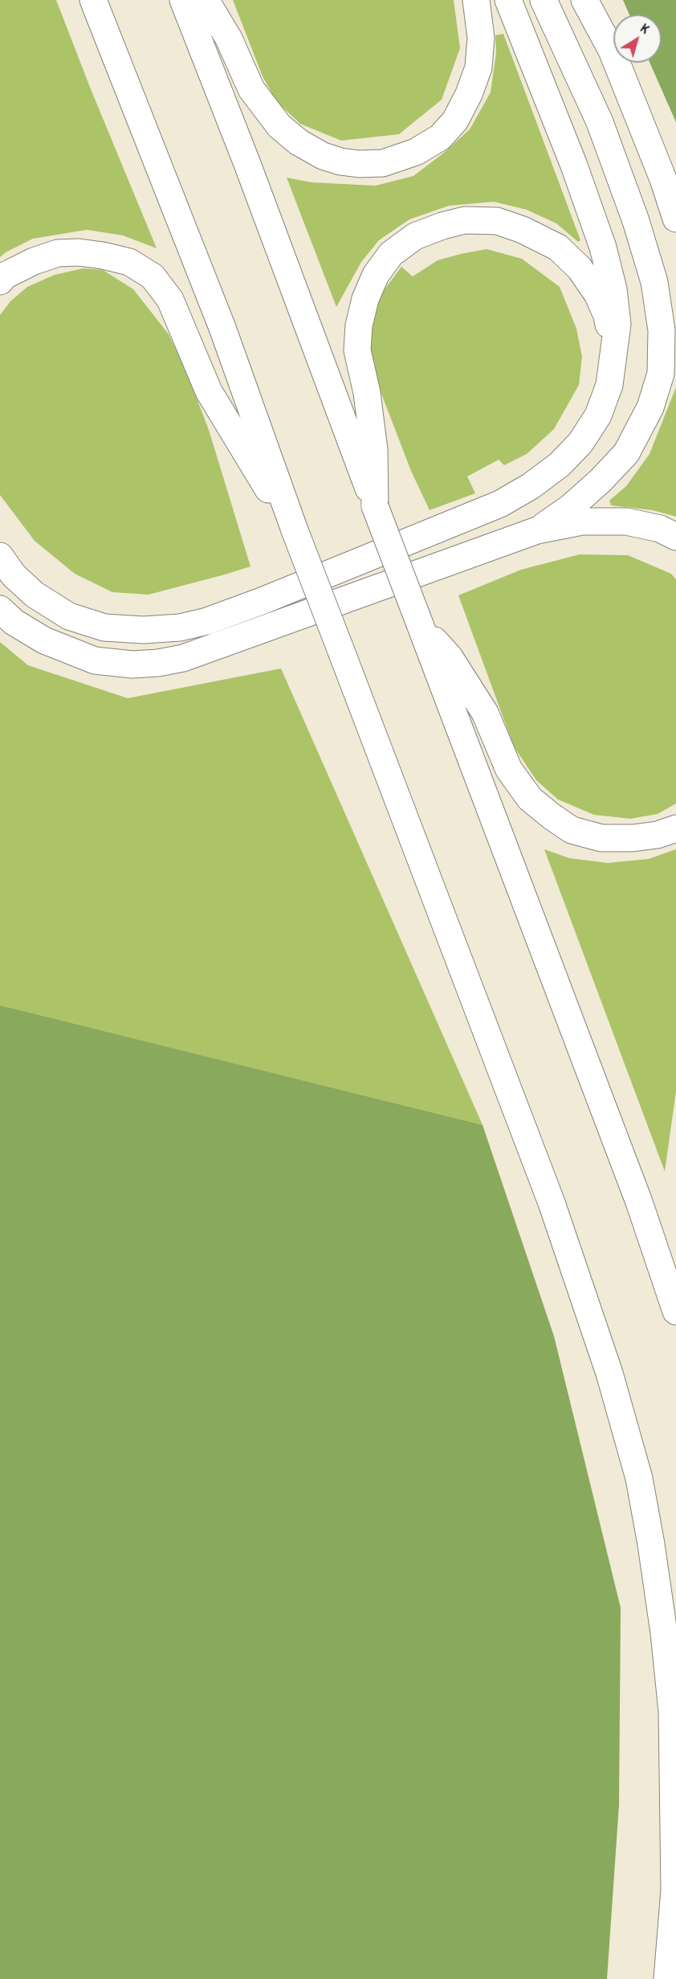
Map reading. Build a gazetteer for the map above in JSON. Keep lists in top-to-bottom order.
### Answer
{
  "north": "top right"
}
